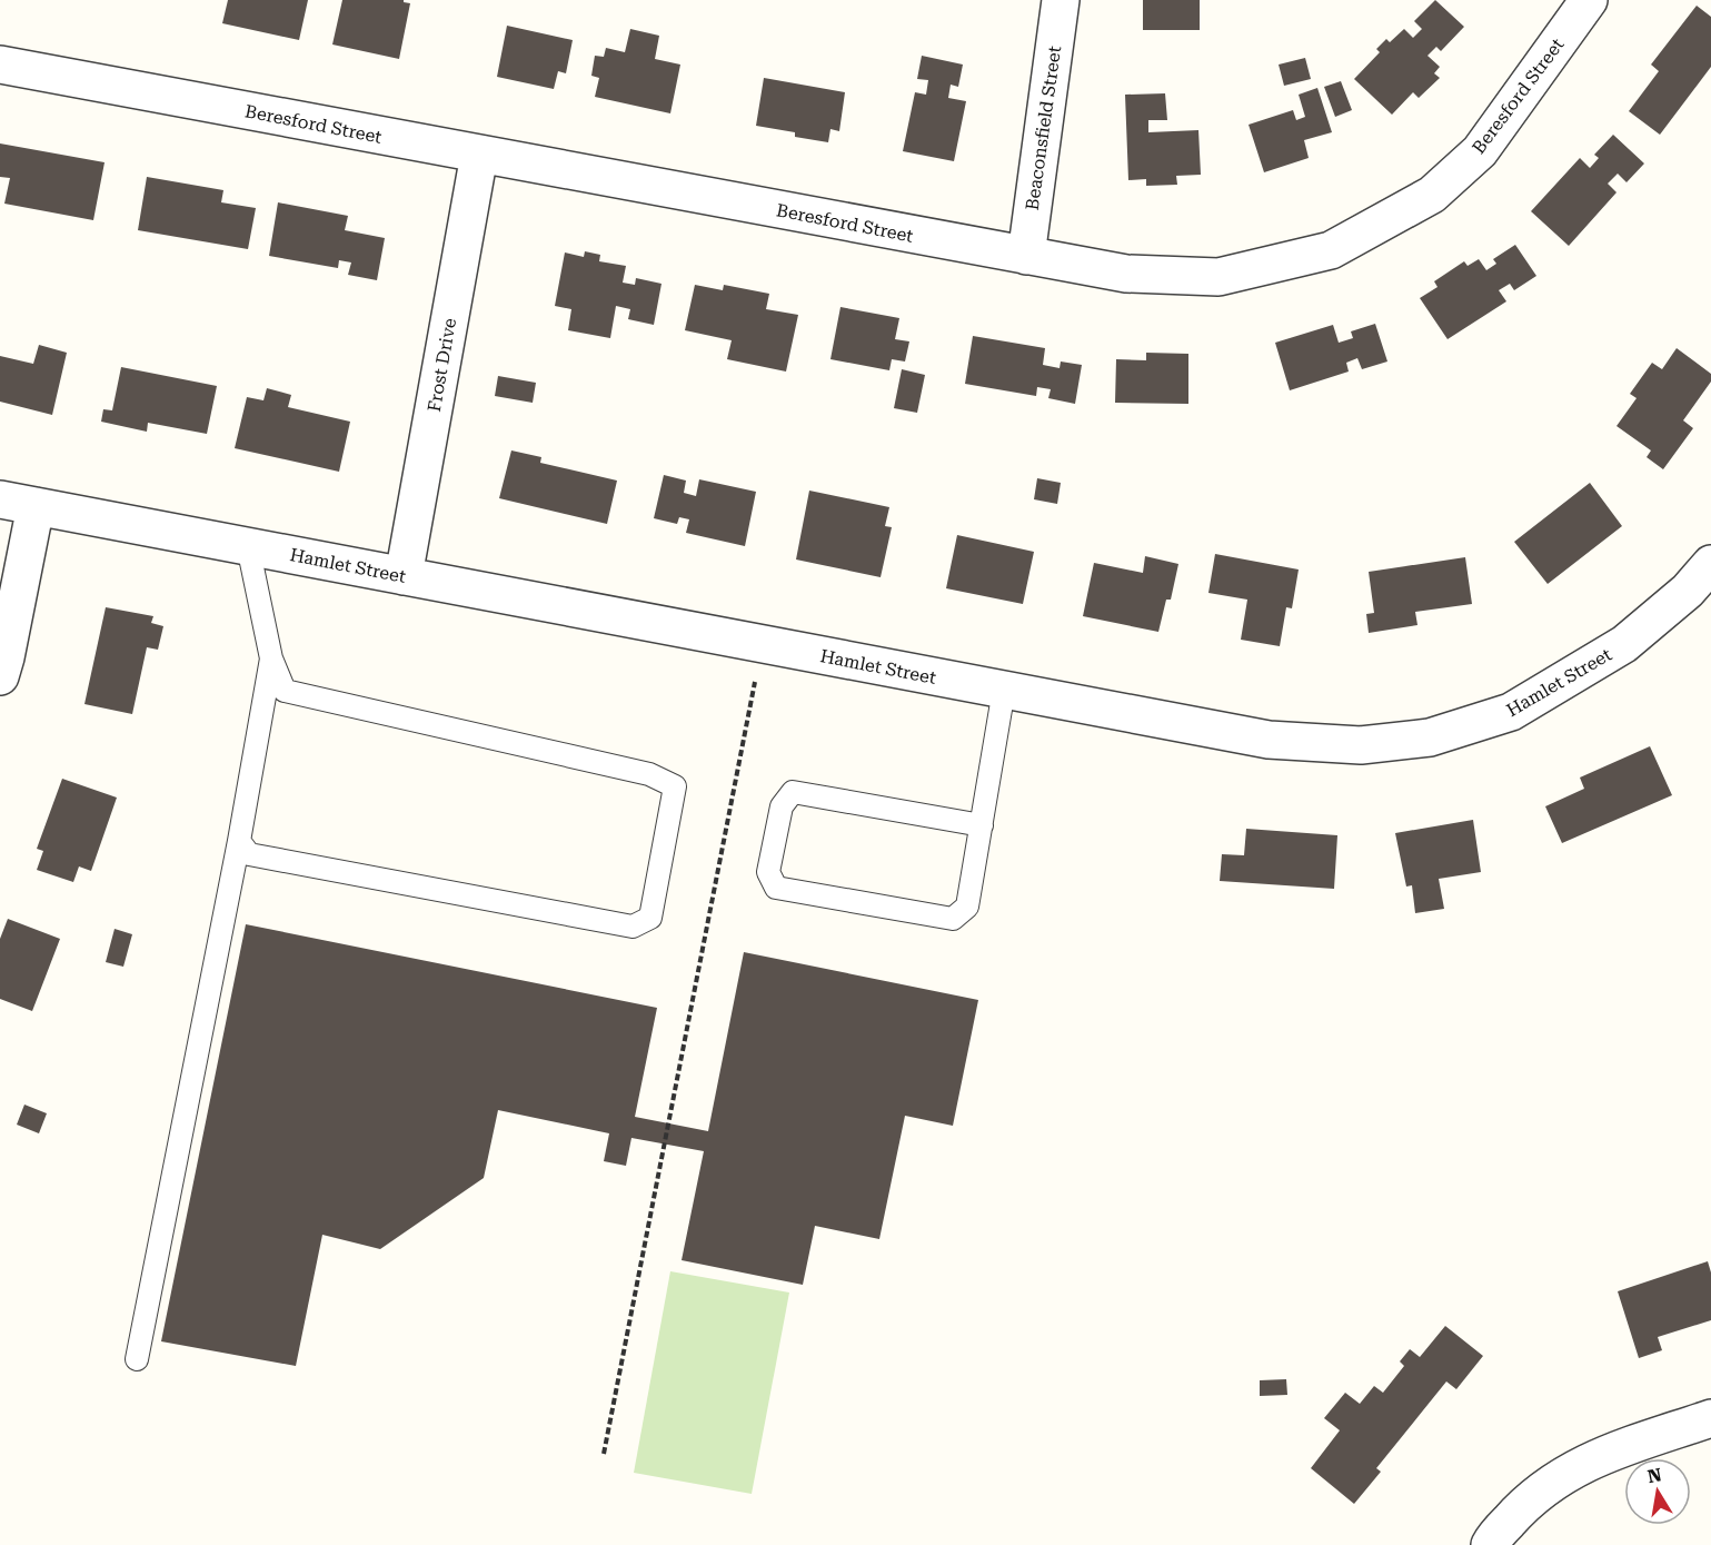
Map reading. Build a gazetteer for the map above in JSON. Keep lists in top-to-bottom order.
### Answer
{
  "streets": {
    "street": [
      "Beresford Street",
      "Beaconsfield Street",
      "Frost Drive",
      "Hamlet Street"
    ]
  },
  "crossings": [
    ["Beresford Street", "Beaconsfield Street"],
    ["Beresford Street", "Frost Drive"],
    ["Frost Drive", "Hamlet Street"]
  ],
  "north": "top"
}
